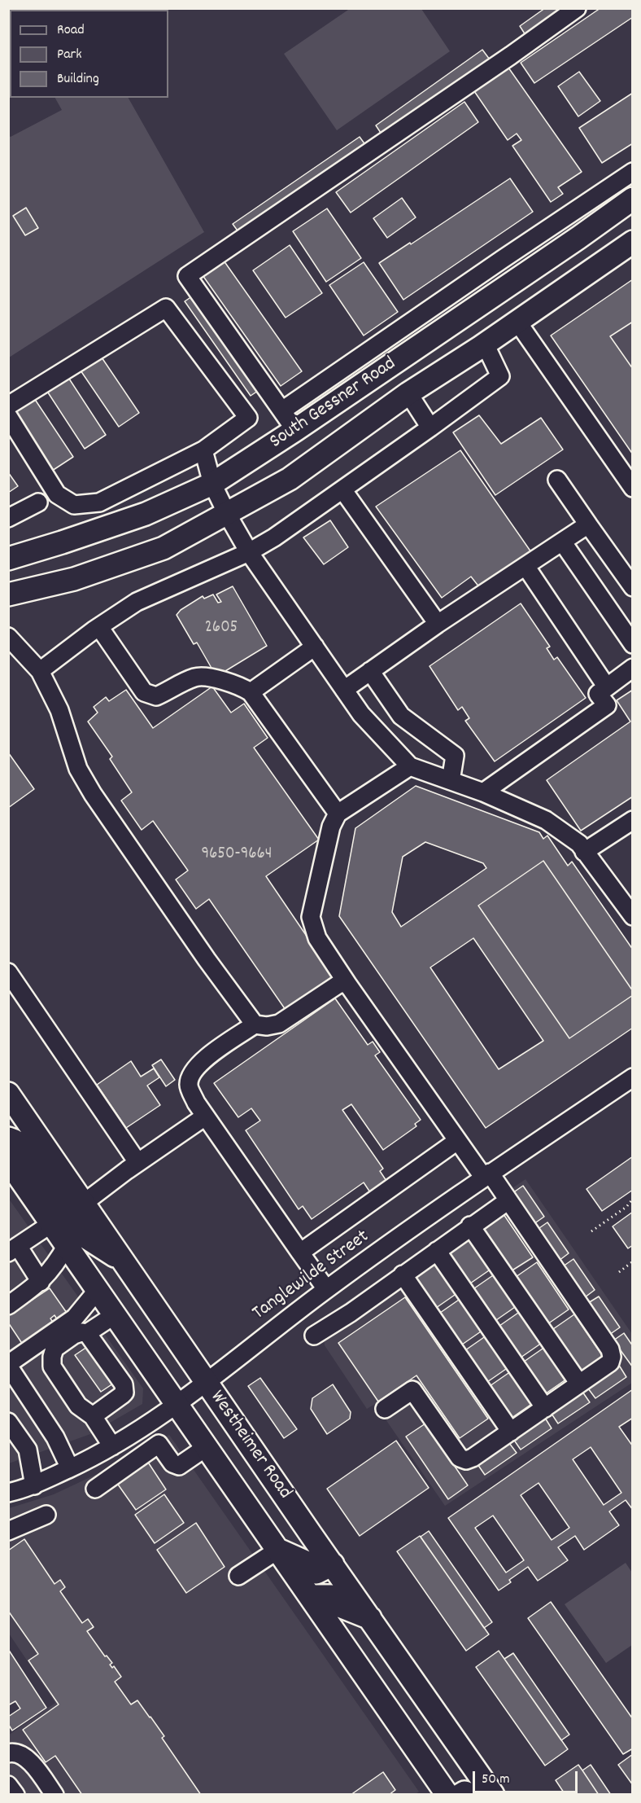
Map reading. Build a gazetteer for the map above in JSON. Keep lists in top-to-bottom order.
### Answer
{
  "streets": {
    "main road": ["South Gessner Road", "Westheimer Road"],
    "street": ["Tanglewilde Street"]
  },
  "crossings": [
    ["Tanglewilde Street", "Westheimer Road"]
  ],
  "house_numbers": ["2605", "9650-9664"],
  "legend": ["Road", "Park", "Building"],
  "scale_bar": "50 m"
}
